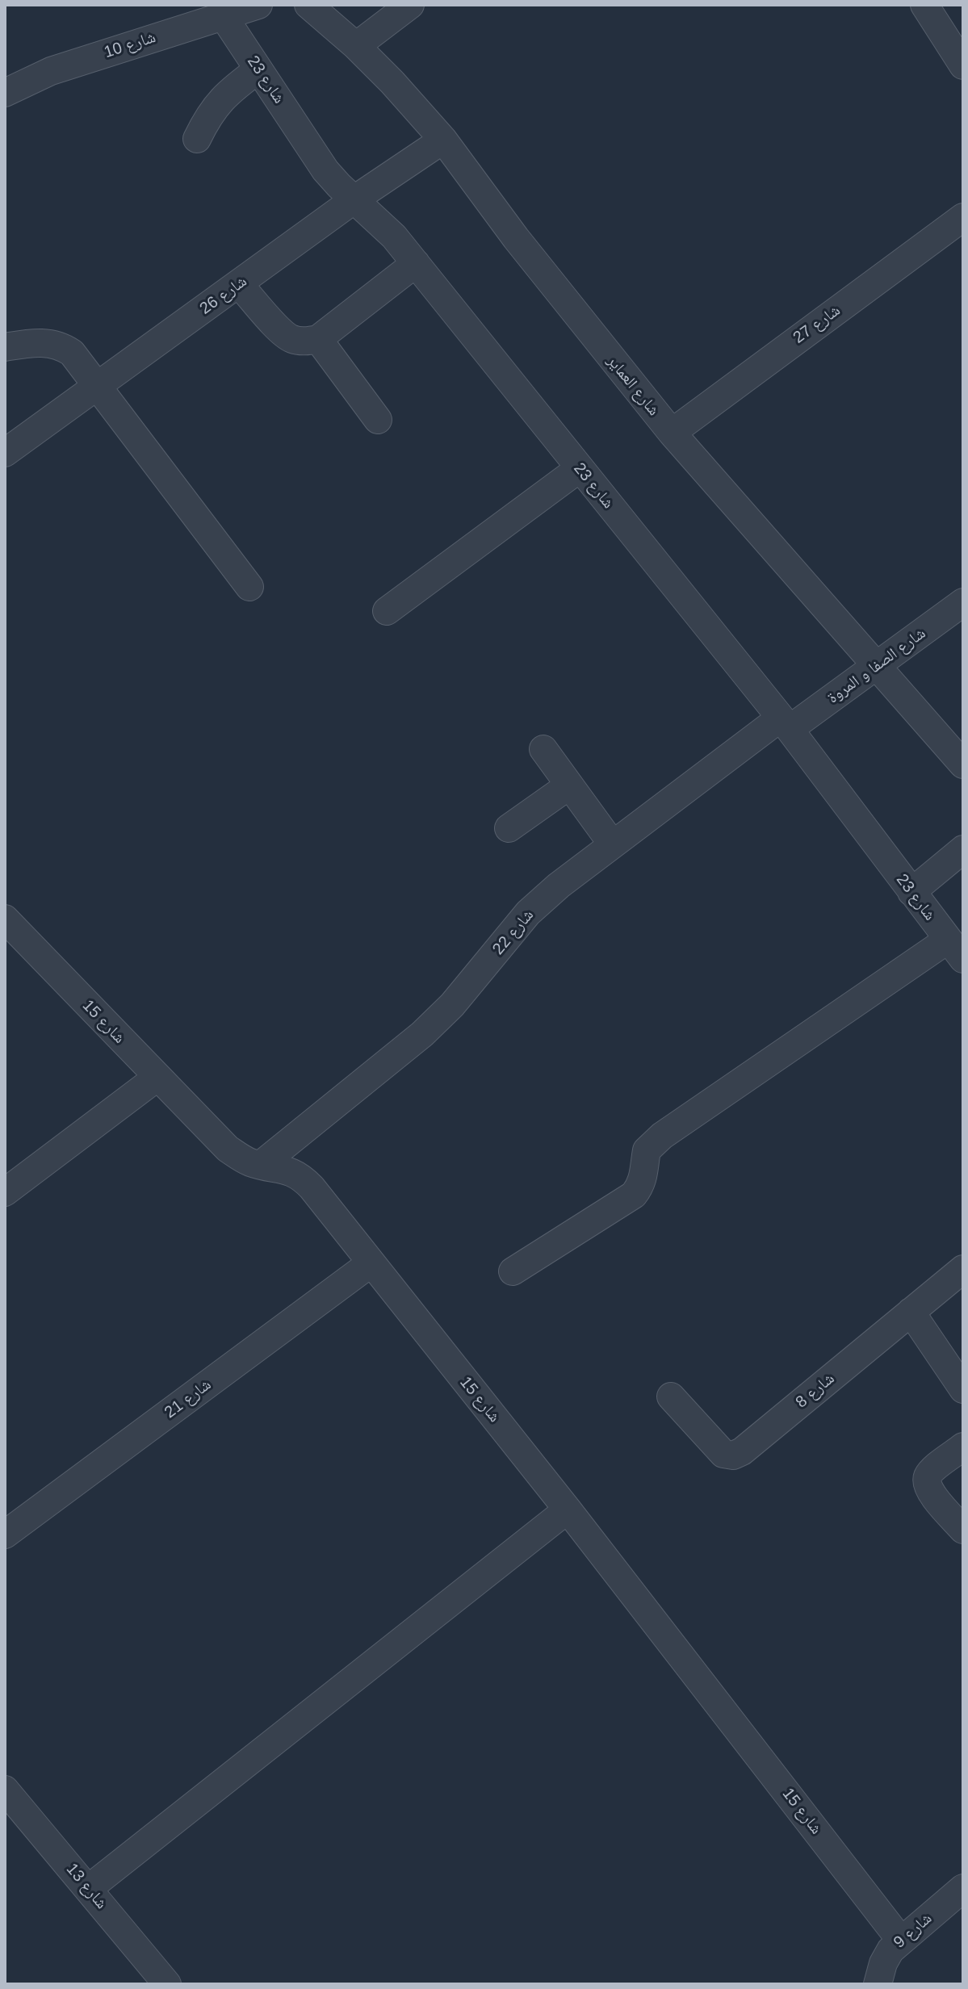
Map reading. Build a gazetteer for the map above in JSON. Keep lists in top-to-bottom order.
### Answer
{
  "streets": {
    "street": [
      "شارع 10",
      "شارع 23",
      "شارع 26",
      "شارع 27",
      "شارع العماير",
      "شارع الصفا و المروة",
      "شارع 22",
      "شارع 15",
      "شارع 8",
      "شارع 21",
      "شارع 13",
      "شارع 9"
    ]
  },
  "crossings": [
    ["شارع 10", "شارع 23"],
    ["شارع 23", "شارع 26"],
    ["شارع 23", "شارع الصفا و المروة"],
    ["شارع 23", "شارع 22"],
    ["شارع 26", "شارع العماير"],
    ["شارع 27", "شارع العماير"],
    ["شارع العماير", "شارع الصفا و المروة"],
    ["شارع الصفا و المروة", "شارع 22"],
    ["شارع 22", "شارع 15"],
    ["شارع 15", "شارع 21"],
    ["شارع 15", "شارع 9"]
  ]
}
